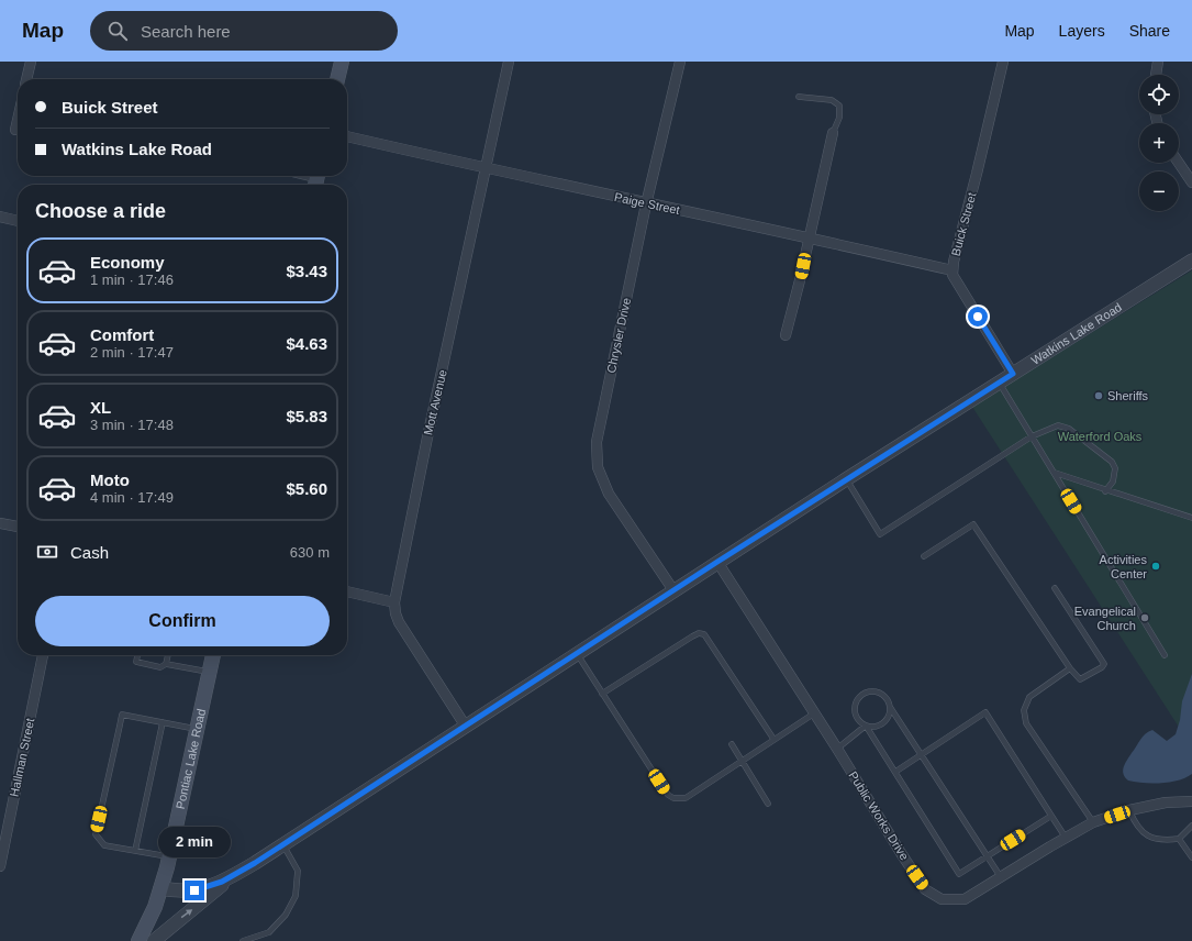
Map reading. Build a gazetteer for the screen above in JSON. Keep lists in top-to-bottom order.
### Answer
{
  "streets": {
    "main road": ["Pontiac Lake Road"],
    "street": [
      "Paige Street",
      "Buick Street",
      "Watkins Lake Road",
      "Chrysler Drive",
      "Mott Avenue",
      "Hallman Street",
      "Public Works Drive"
    ]
  },
  "crossings": [
    ["Paige Street", "Buick Street"],
    ["Paige Street", "Chrysler Drive"],
    ["Paige Street", "Mott Avenue"],
    ["Buick Street", "Watkins Lake Road"],
    ["Watkins Lake Road", "Chrysler Drive"],
    ["Watkins Lake Road", "Mott Avenue"],
    ["Watkins Lake Road", "Pontiac Lake Road"],
    ["Watkins Lake Road", "Public Works Drive"]
  ],
  "parks": ["Waterford Oaks"],
  "places": ["Sheriffs", "Activities Center", "Evangelical Church"],
  "page": {
    "header": "Map",
    "search": "Search here",
    "nav": ["Map", "Layers", "Share"],
    "map_buttons": ["+", "−"],
    "banner": ["Buick Street", "Watkins Lake Road"],
    "heading": "Choose a ride",
    "list": [
      {
        "name": "Economy",
        "note": "1 min · 17:46",
        "value": "$3.43"
      },
      {
        "name": "Comfort",
        "note": "2 min · 17:47",
        "value": "$4.63"
      },
      {
        "name": "XL",
        "note": "3 min · 17:48",
        "value": "$5.83"
      },
      {
        "name": "Moto",
        "note": "4 min · 17:49",
        "value": "$5.60"
      }
    ],
    "pay": ["Cash", "630 m"],
    "buttons": "Confirm",
    "bubble": "2 min"
  }
}
